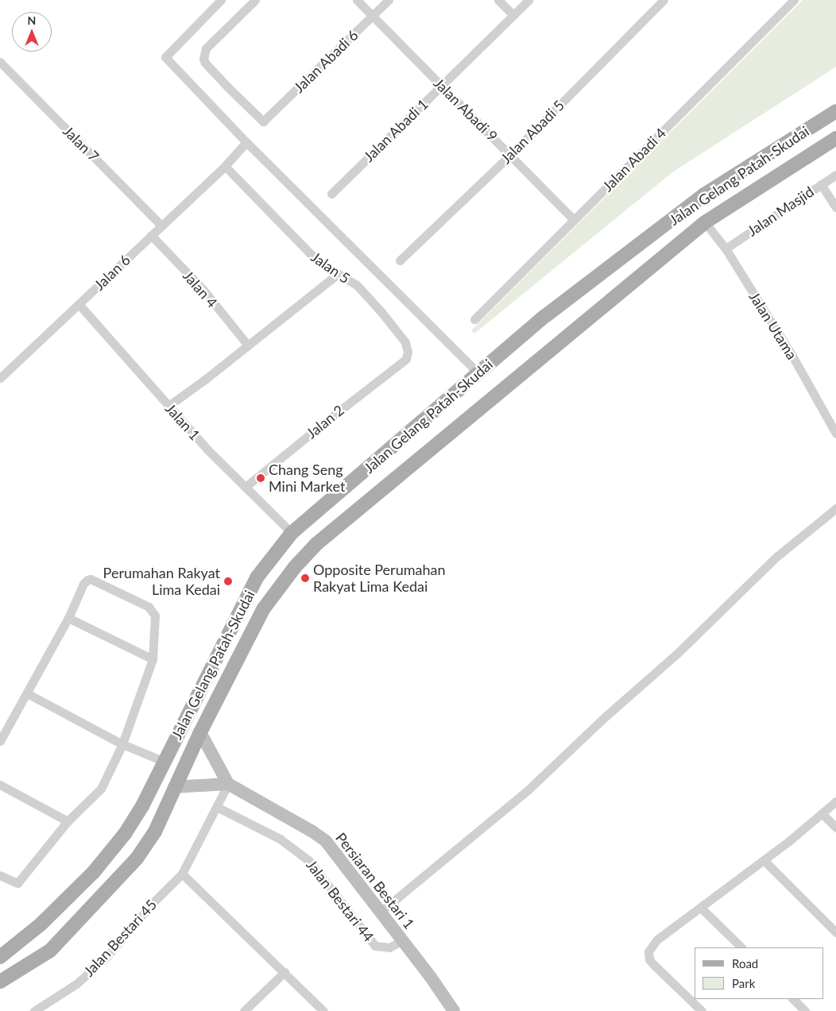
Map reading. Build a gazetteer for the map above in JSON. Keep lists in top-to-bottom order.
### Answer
{
  "streets": {
    "main road": ["Jalan Gelang Patah-Skudai"],
    "street": [
      "Jalan Abadi 6",
      "Jalan Abadi 9",
      "Jalan Abadi 1",
      "Jalan Abadi 5",
      "Jalan 7",
      "Jalan Abadi 4",
      "Jalan Masjid",
      "Jalan 5",
      "Jalan 6",
      "Jalan 4",
      "Jalan Utama",
      "Jalan 1",
      "Jalan 2",
      "Persiaran Bestari 1",
      "Jalan Bestari 44",
      "Jalan Bestari 45"
    ]
  },
  "crossings": [
    ["Jalan Abadi 6", "Jalan Abadi 9"],
    ["Jalan Abadi 9", "Jalan Abadi 1"],
    ["Jalan Abadi 9", "Jalan Abadi 5"],
    ["Jalan Abadi 9", "Jalan Abadi 4"],
    ["Jalan 7", "Jalan 6"],
    ["Jalan Gelang Patah-Skudai", "Jalan Utama"],
    ["Jalan Gelang Patah-Skudai", "Jalan 1"],
    ["Jalan Masjid", "Jalan Utama"],
    ["Jalan 5", "Jalan 6"],
    ["Jalan 5", "Jalan 2"],
    ["Jalan 6", "Jalan 4"],
    ["Jalan 6", "Jalan 1"],
    ["Jalan 1", "Jalan 2"],
    ["Persiaran Bestari 1", "Jalan Bestari 44"],
    ["Persiaran Bestari 1", "Jalan Bestari 45"],
    ["Jalan Bestari 44", "Jalan Bestari 45"]
  ],
  "places": ["Chang Seng Mini Market", "Opposite Perumahan Rakyat Lima Kedai", "Perumahan Rakyat Lima Kedai"],
  "legend": ["Road", "Park"],
  "north": "top"
}
